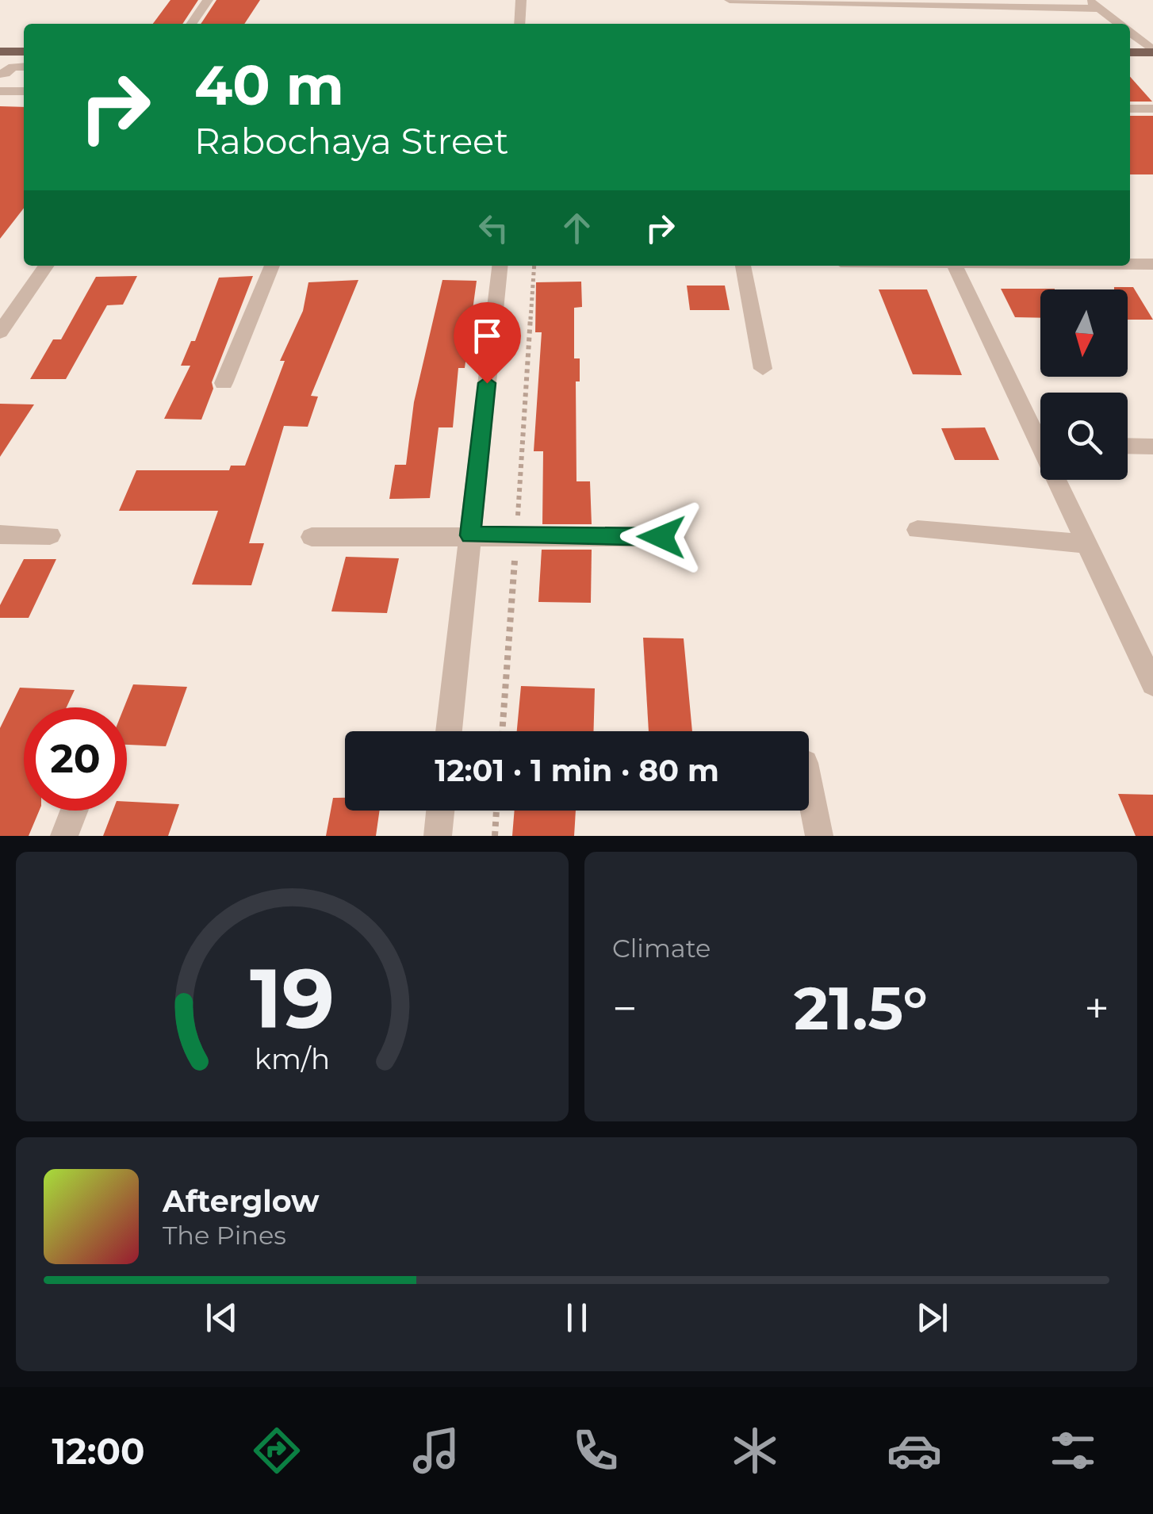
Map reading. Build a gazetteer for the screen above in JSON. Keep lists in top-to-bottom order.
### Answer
{
  "north": "bottom",
  "page": {
    "turn": ["40 m", "Rabochaya Street"],
    "limit": "20",
    "trip": "12:01 · 1 min · 80 m",
    "tile": "Climate",
    "heat": ["−", "21.5°", "+"],
    "song": ["Afterglow", "The Pines"],
    "tabs": "12:00",
    "gauge": ["19", "km/h"]
  }
}
